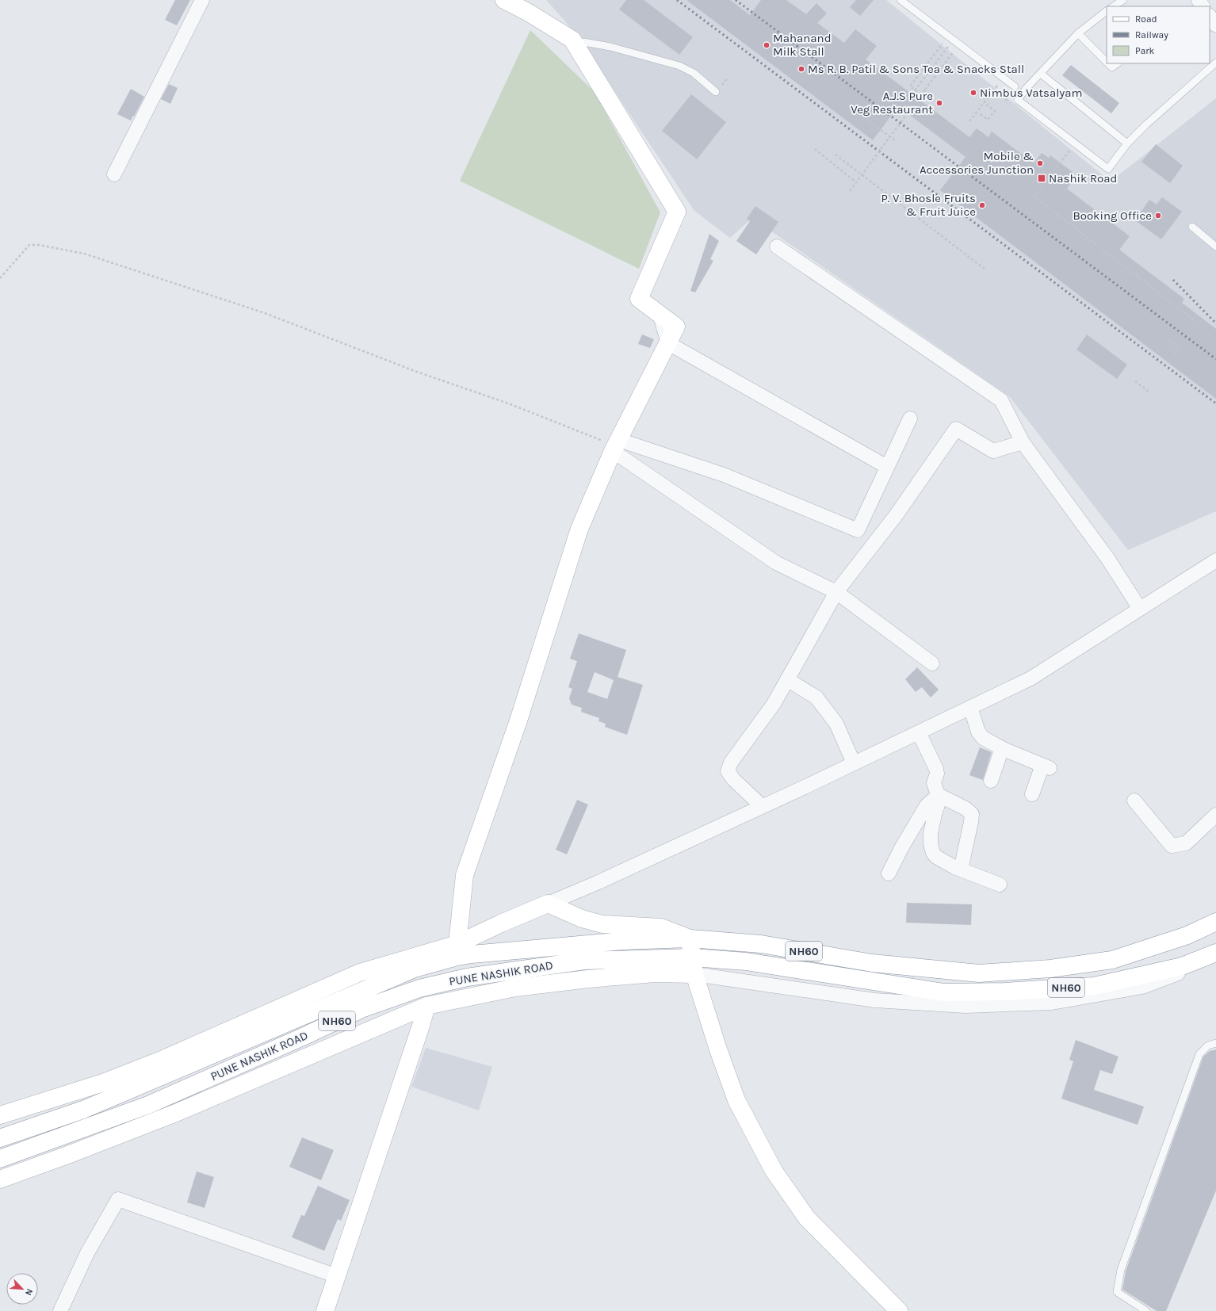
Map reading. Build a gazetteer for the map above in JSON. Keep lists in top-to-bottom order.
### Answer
{
  "streets": {
    "main road": ["NH60", "PUNE NASHIK ROAD"]
  },
  "crossings": [
    ["NH60", "PUNE NASHIK ROAD"]
  ],
  "places": {
    "other": [
      "Mahanand Milk Stall",
      "Ms R. B. Patil & Sons Tea & Snacks Stall",
      "Nimbus Vatsalyam",
      "A.J.S Pure Veg Restaurant",
      "Mobile & Accessories Junction",
      "P. V. Bhosle Fruits & Fruit Juice",
      "Booking Office"
    ],
    "transit": ["Nashik Road"]
  },
  "legend": ["Road", "Railway", "Park"],
  "north": "bottom right"
}
